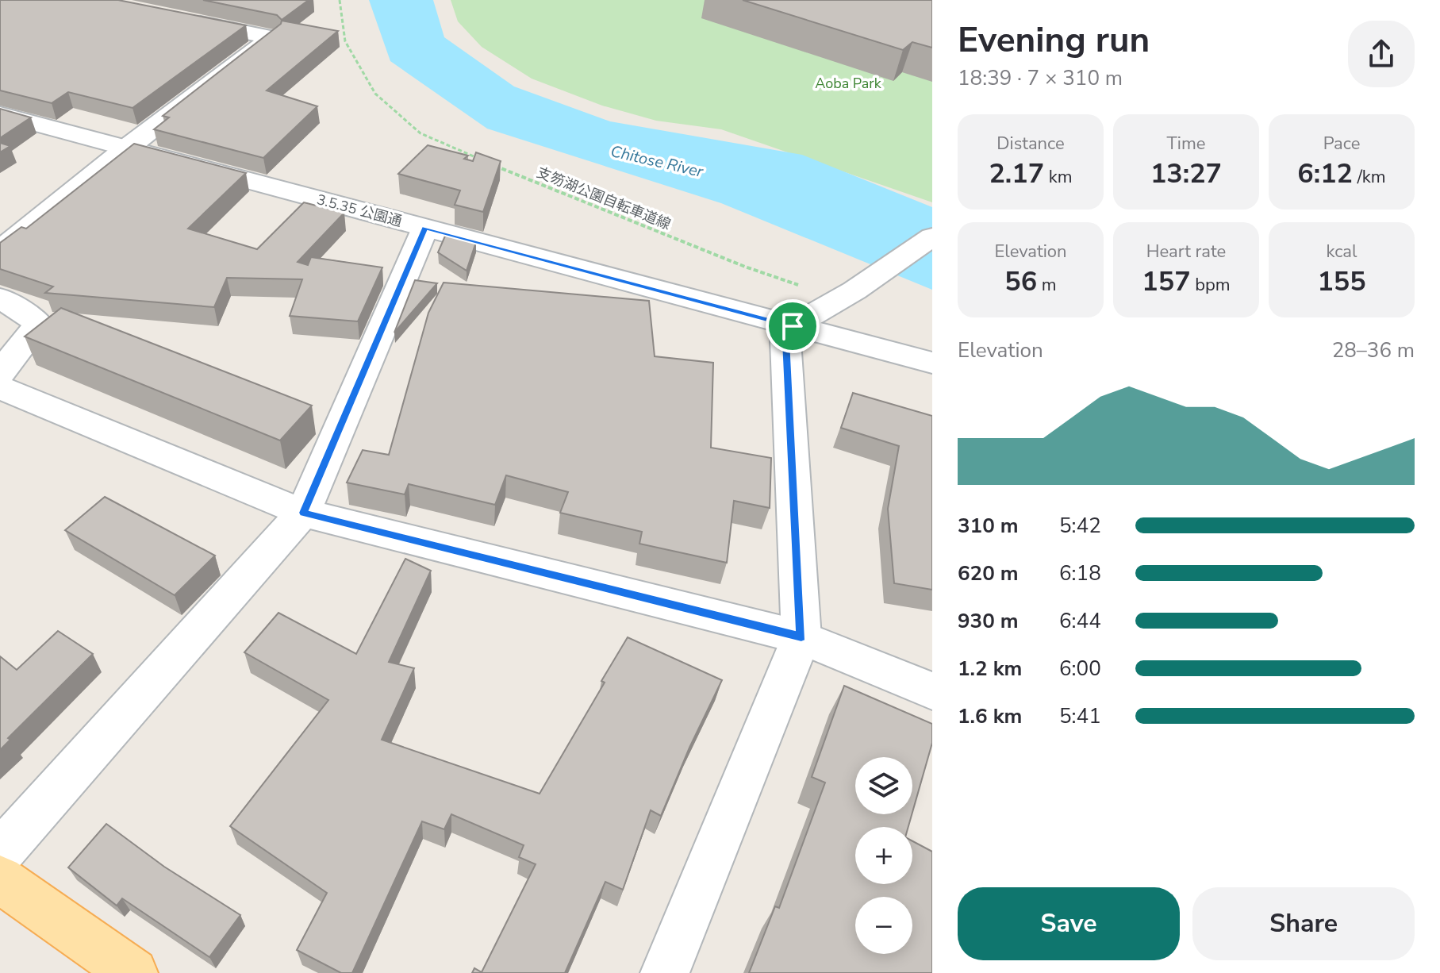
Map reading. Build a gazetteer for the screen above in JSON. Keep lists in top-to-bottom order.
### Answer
{
  "streets": {
    "street": ["3.5.35 公園通"],
    "path": ["支笏湖公園自転車道線"]
  },
  "water": ["Chitose River"],
  "parks": ["Aoba Park"],
  "page": {
    "heading": ["Evening run", "18:39 · 7 × 310 m"],
    "stats": [
      ["Distance", "2.17 km"],
      ["Time", "13:27"],
      ["Pace", "6:12 /km"],
      ["Elevation", "56 m"],
      ["Heart rate", "157 bpm"],
      ["kcal", "155"]
    ],
    "chart": ["Elevation", "28–36 m"],
    "list": [
      {
        "name": "310 m",
        "note": "5:42"
      },
      {
        "name": "620 m",
        "note": "6:18"
      },
      {
        "name": "930 m",
        "note": "6:44"
      },
      {
        "name": "1.2 km",
        "note": "6:00"
      },
      {
        "name": "1.6 km",
        "note": "5:41"
      }
    ],
    "map_buttons": ["+", "−"],
    "buttons": ["Save", "Share"]
  }
}
